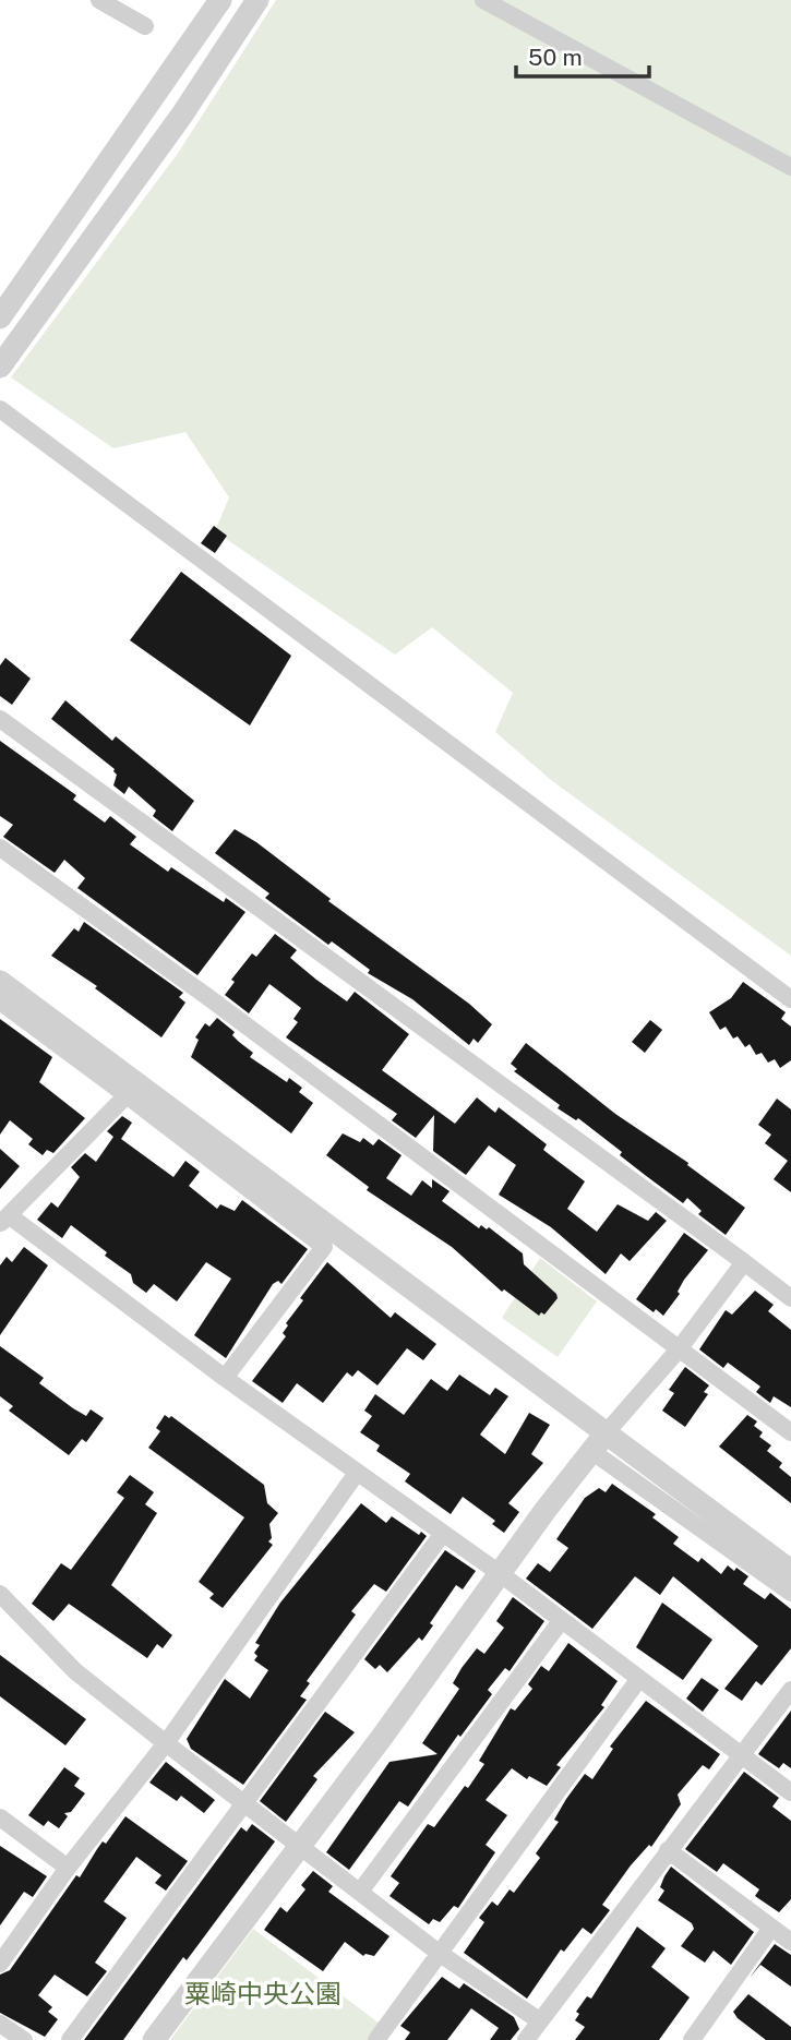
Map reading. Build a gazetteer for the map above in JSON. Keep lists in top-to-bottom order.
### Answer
{
  "parks": ["粟崎中央公園"],
  "scale_bar": "50 m"
}
